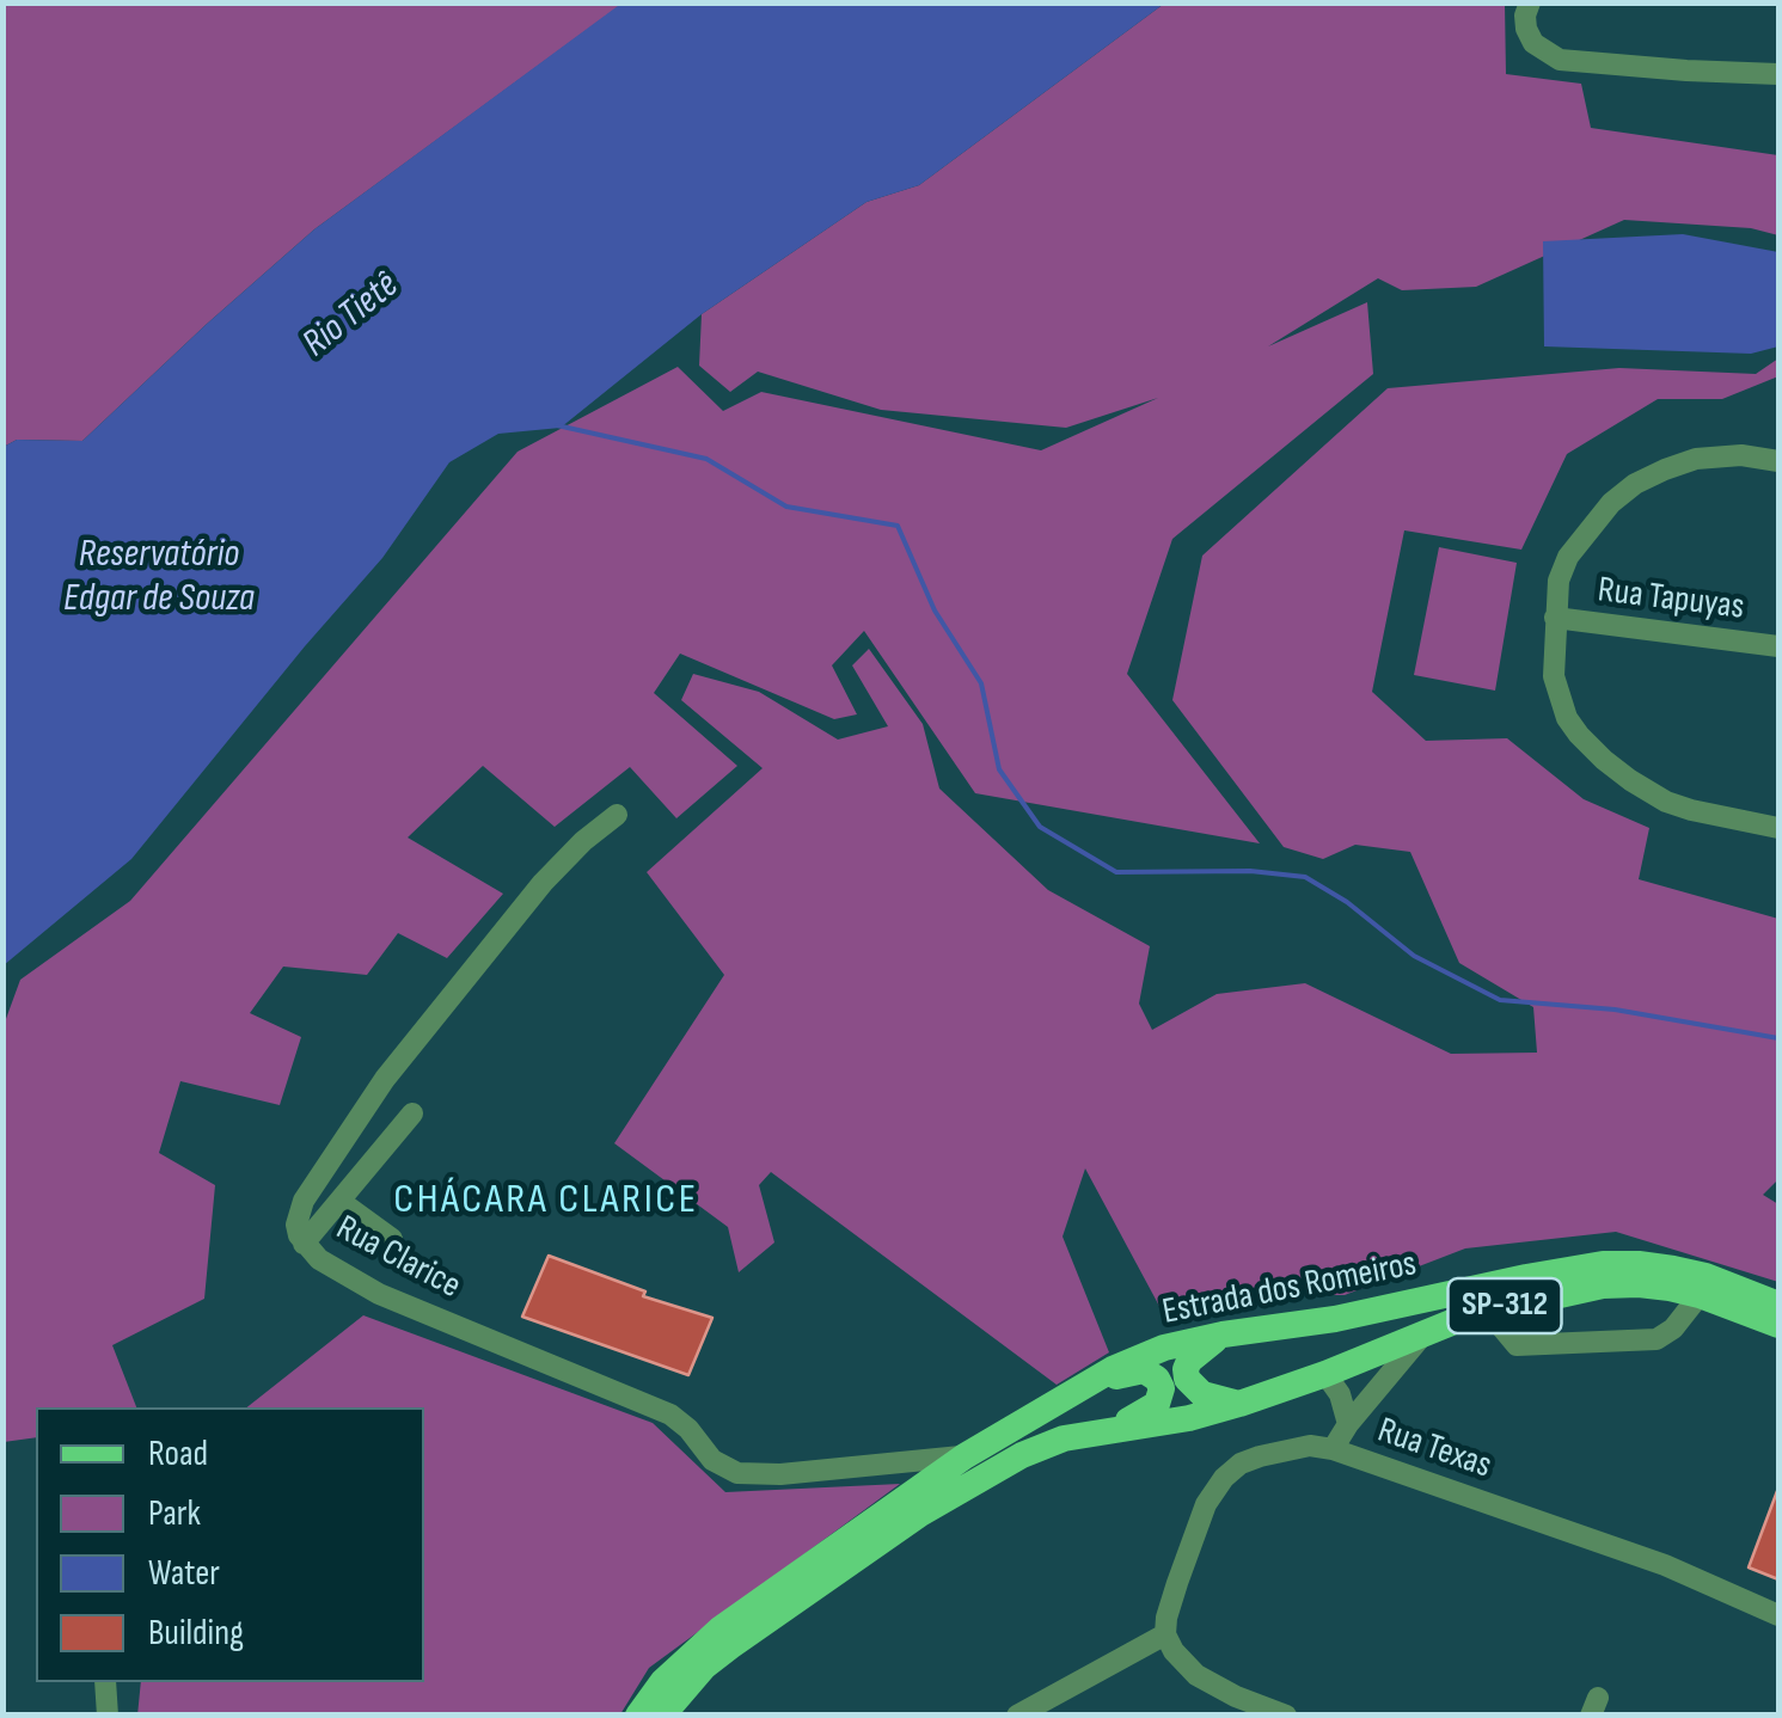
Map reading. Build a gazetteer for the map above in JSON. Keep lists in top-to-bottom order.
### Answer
{
  "streets": {
    "main road": ["Estrada dos Romeiros", "SP-312"],
    "street": ["Rua Tapuyas", "Rua Clarice", "Rua Texas"]
  },
  "crossings": [
    ["Rua Clarice", "Estrada dos Romeiros"]
  ],
  "districts": ["CHÁCARA CLARICE"],
  "water": ["Rio Tietê", "Reservatório Edgar de Souza"],
  "legend": [
    "Road",
    "Park",
    "Water",
    "Building"
  ]
}
